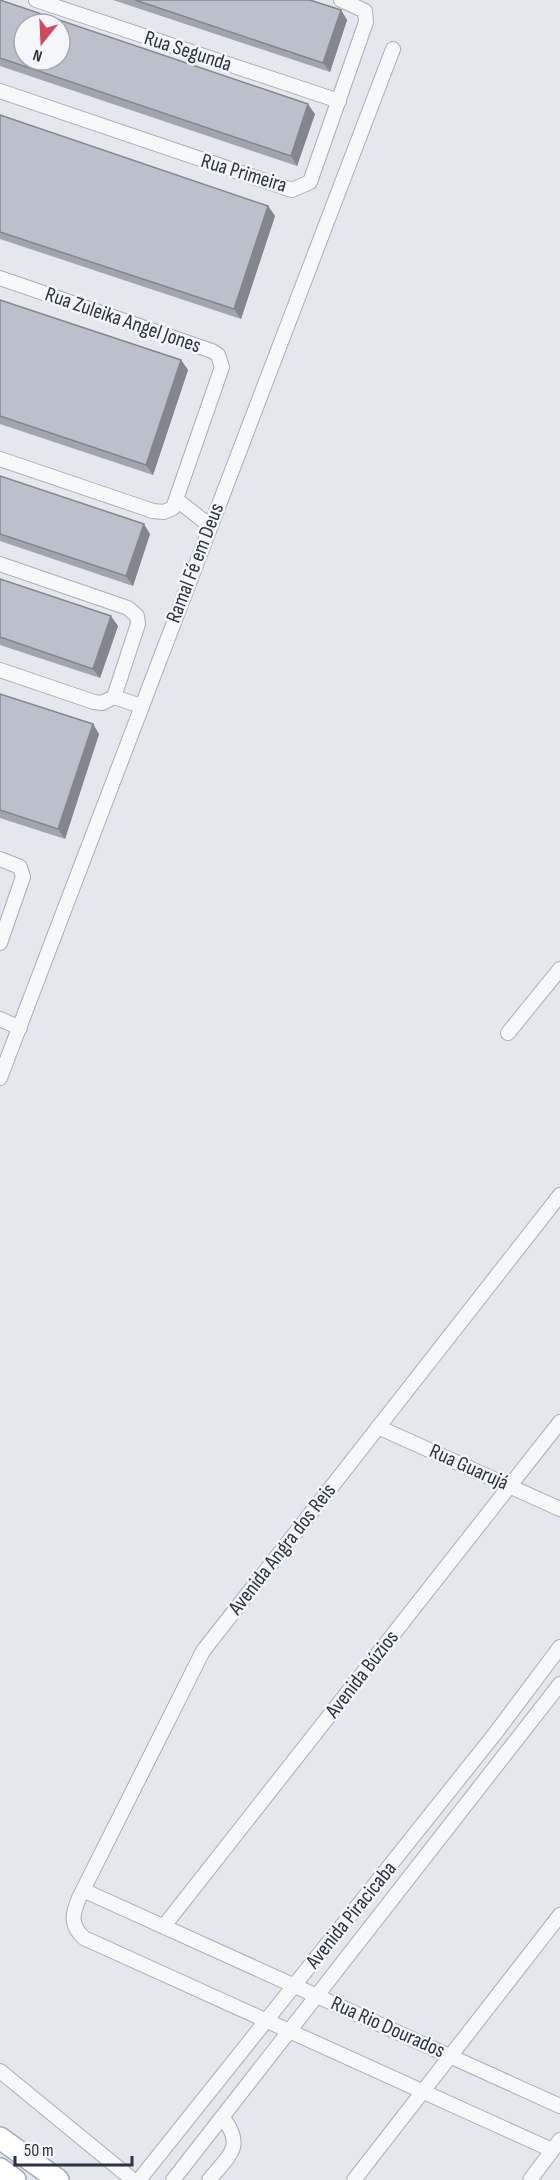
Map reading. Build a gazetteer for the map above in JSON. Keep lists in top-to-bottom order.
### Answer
{
  "streets": {
    "street": [
      "Rua Segunda",
      "Rua Primeira",
      "Rua Zuleika Angel Jones",
      "Ramal Fé em Deus",
      "Rua Guarujá",
      "Avenida Angra dos Reis",
      "Avenida Búzios",
      "Avenida Piracicaba",
      "Rua Rio Dourados"
    ]
  },
  "crossings": [
    ["Rua Segunda", "Rua Primeira"],
    ["Rua Guarujá", "Avenida Angra dos Reis"],
    ["Rua Guarujá", "Avenida Búzios"],
    ["Avenida Angra dos Reis", "Avenida Piracicaba"],
    ["Avenida Angra dos Reis", "Rua Rio Dourados"],
    ["Avenida Búzios", "Rua Rio Dourados"],
    ["Avenida Piracicaba", "Rua Rio Dourados"]
  ],
  "scale_bar": "50 m",
  "north": "bottom"
}
